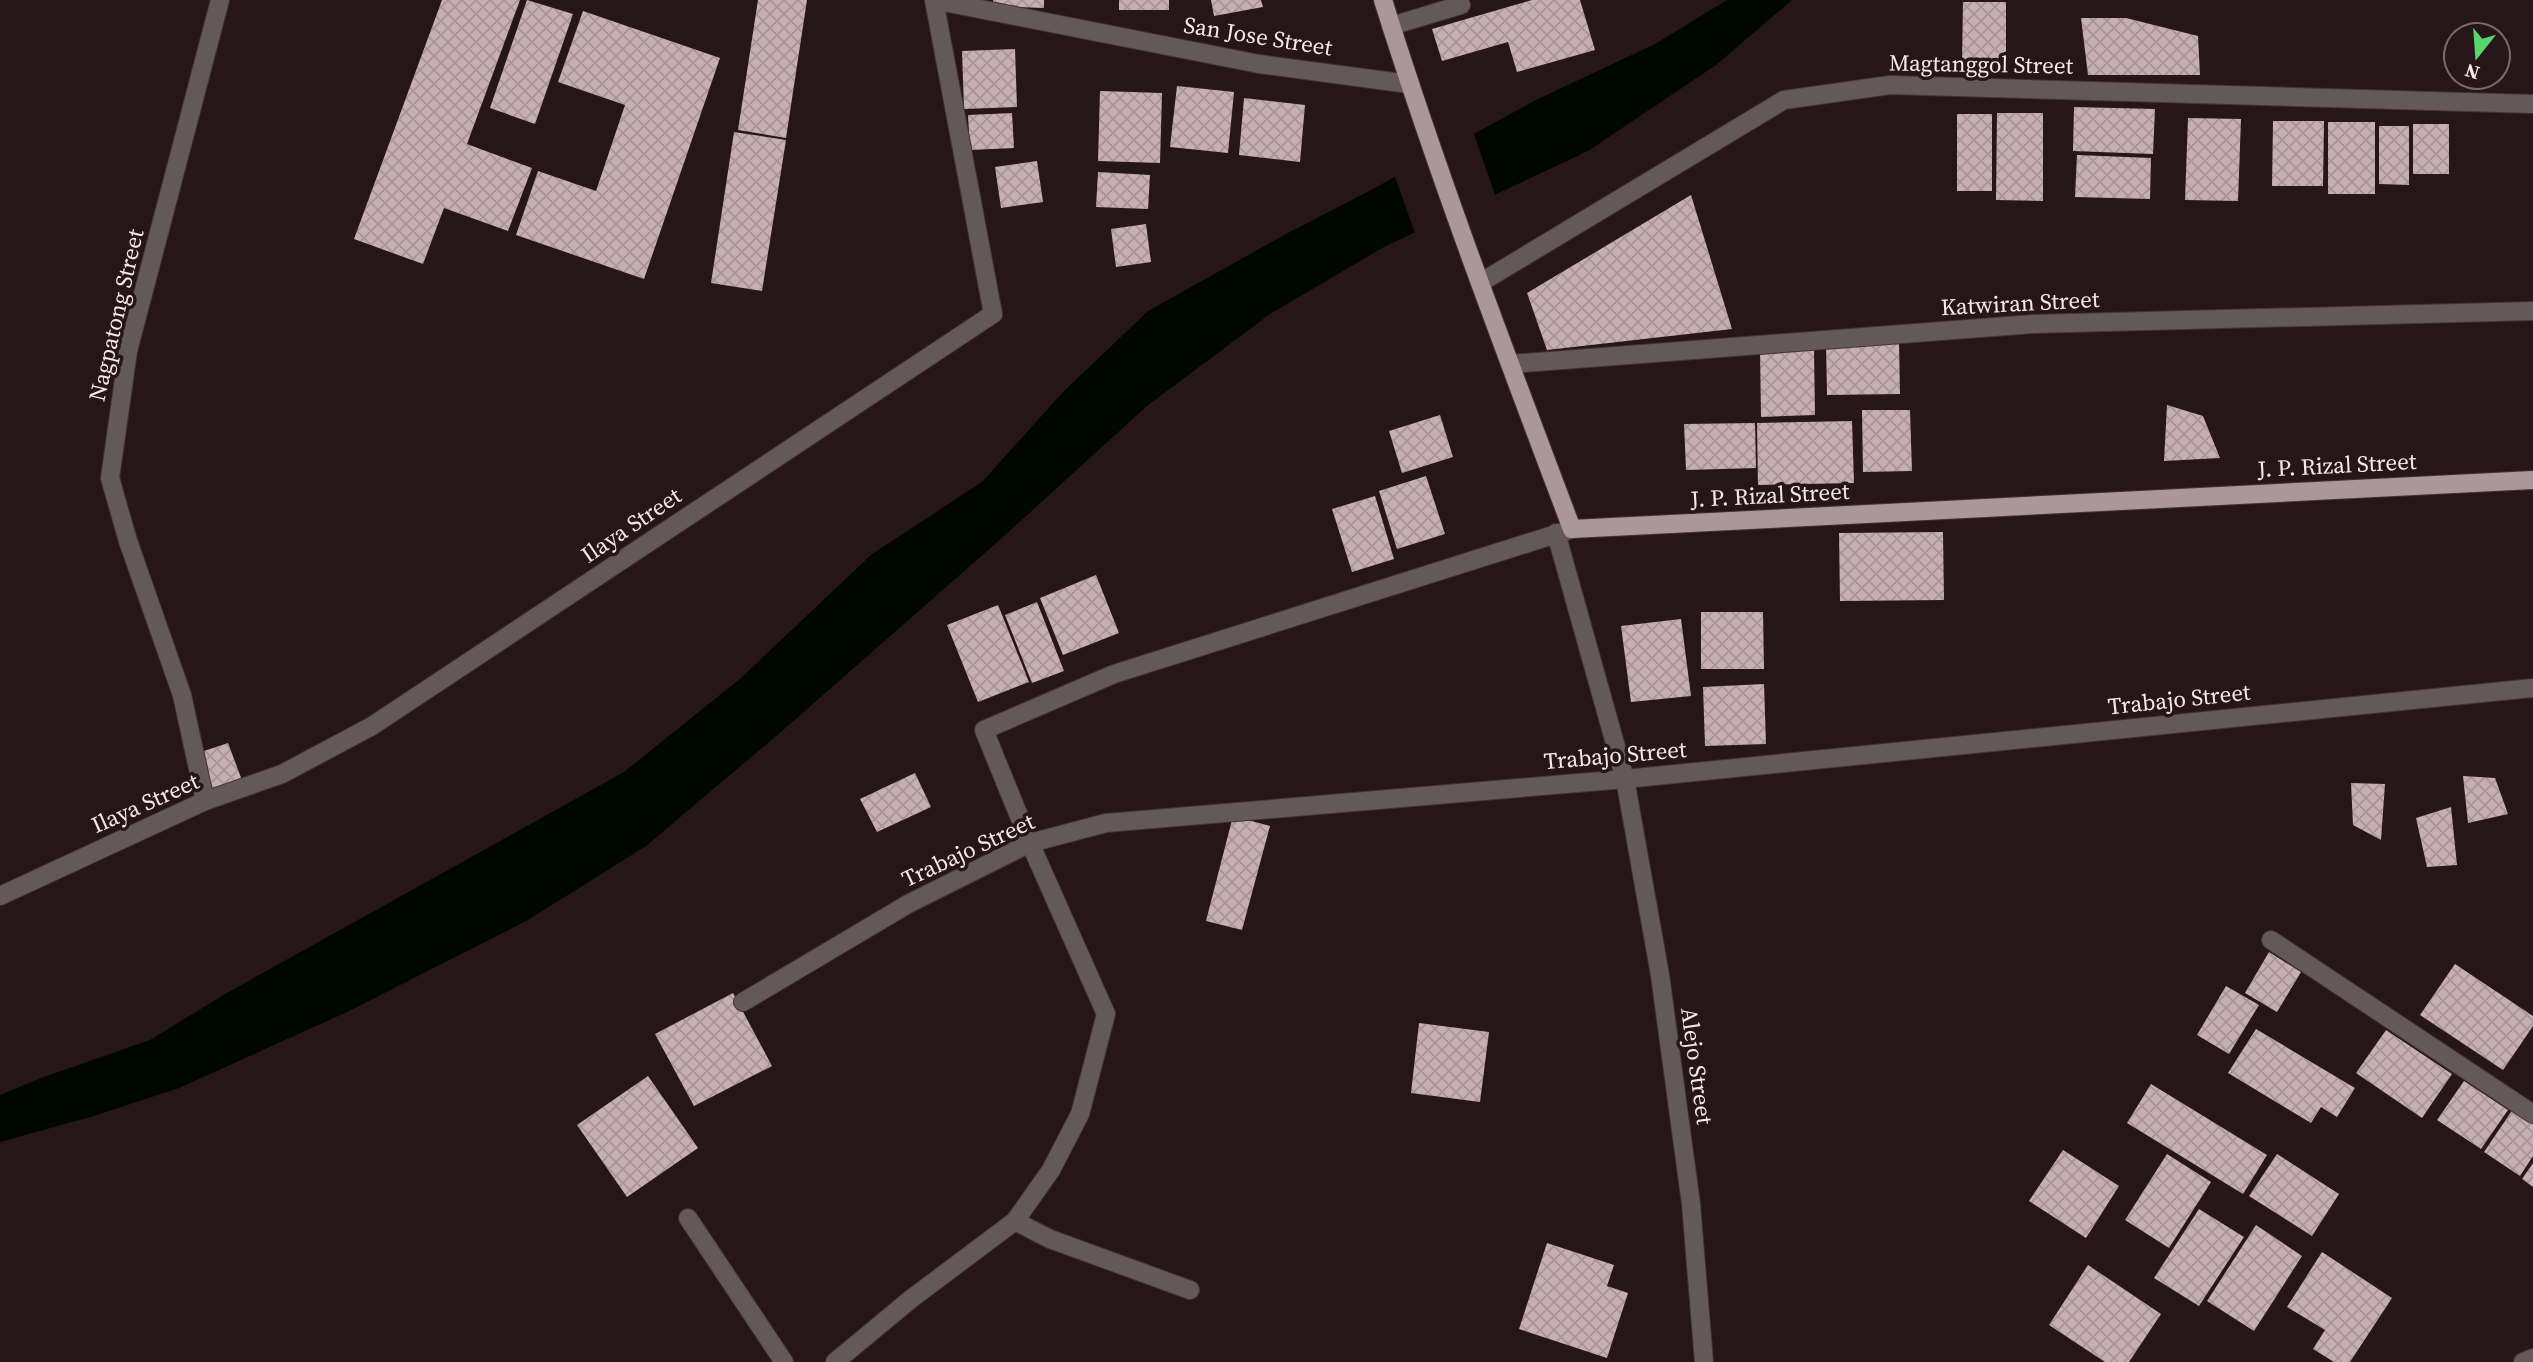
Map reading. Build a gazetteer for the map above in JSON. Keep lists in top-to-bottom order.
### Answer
{
  "streets": {
    "main road": ["J. P. Rizal Street"],
    "street": [
      "San Jose Street",
      "Magtanggol Street",
      "Katwiran Street",
      "Nagpatong Street",
      "Ilaya Street",
      "Trabajo Street",
      "Alejo Street"
    ]
  },
  "crossings": [
    ["San Jose Street", "Ilaya Street"],
    ["Nagpatong Street", "Ilaya Street"],
    ["J. P. Rizal Street", "Alejo Street"],
    ["Trabajo Street", "Alejo Street"]
  ],
  "north": "bottom"
}
